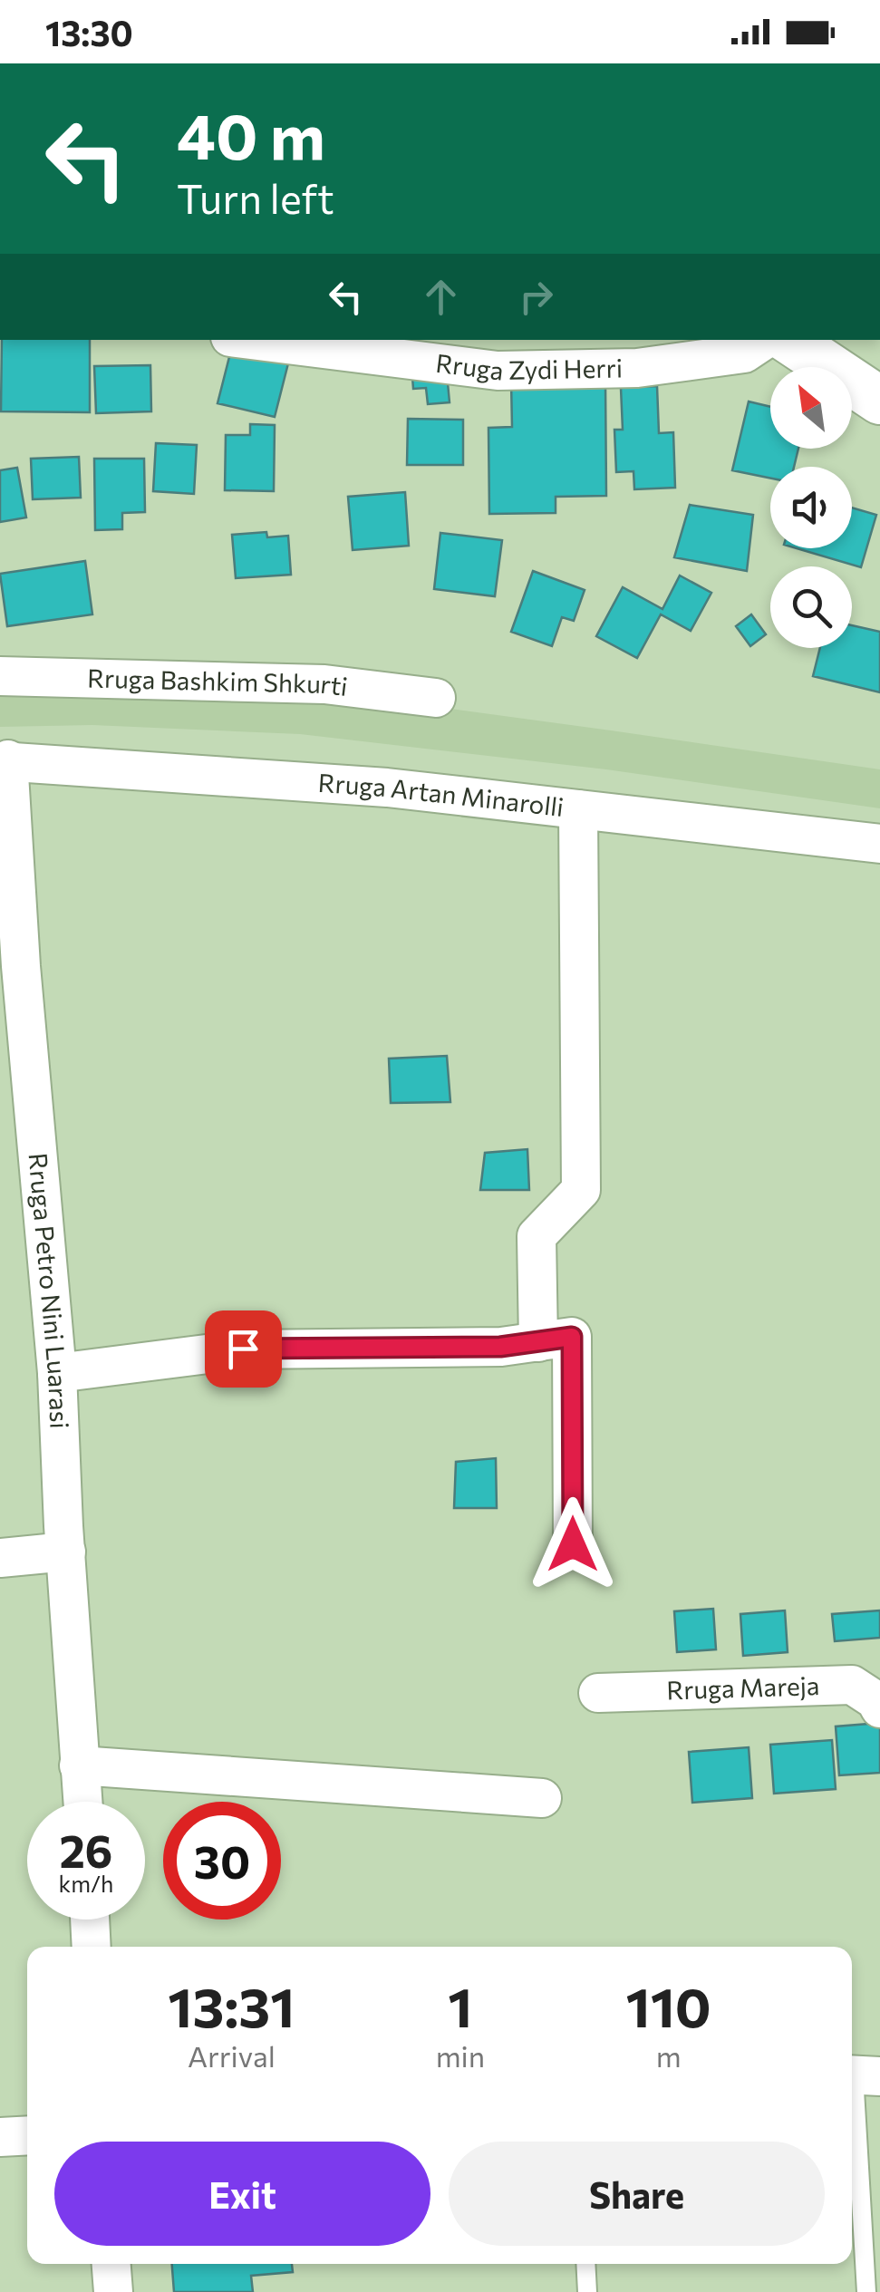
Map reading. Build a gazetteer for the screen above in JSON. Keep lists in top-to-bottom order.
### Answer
{
  "streets": {
    "street": [
      "Rruga Zydi Herri",
      "Rruga Bashkim Shkurti",
      "Rruga Artan Minarolli",
      "Rruga Petro Nini Luarasi",
      "Rruga Mareja"
    ]
  },
  "crossings": [
    ["Rruga Artan Minarolli", "Rruga Petro Nini Luarasi"]
  ],
  "north": "top left",
  "page": {
    "status": "13:30",
    "turn": ["40 m", "Turn left"],
    "speed": "26 km/h",
    "limit": "30",
    "eta": [
      "13:31",
      "Arrival",
      "1",
      "min",
      "110",
      "m"
    ],
    "buttons": ["Exit", "Share"]
  }
}
